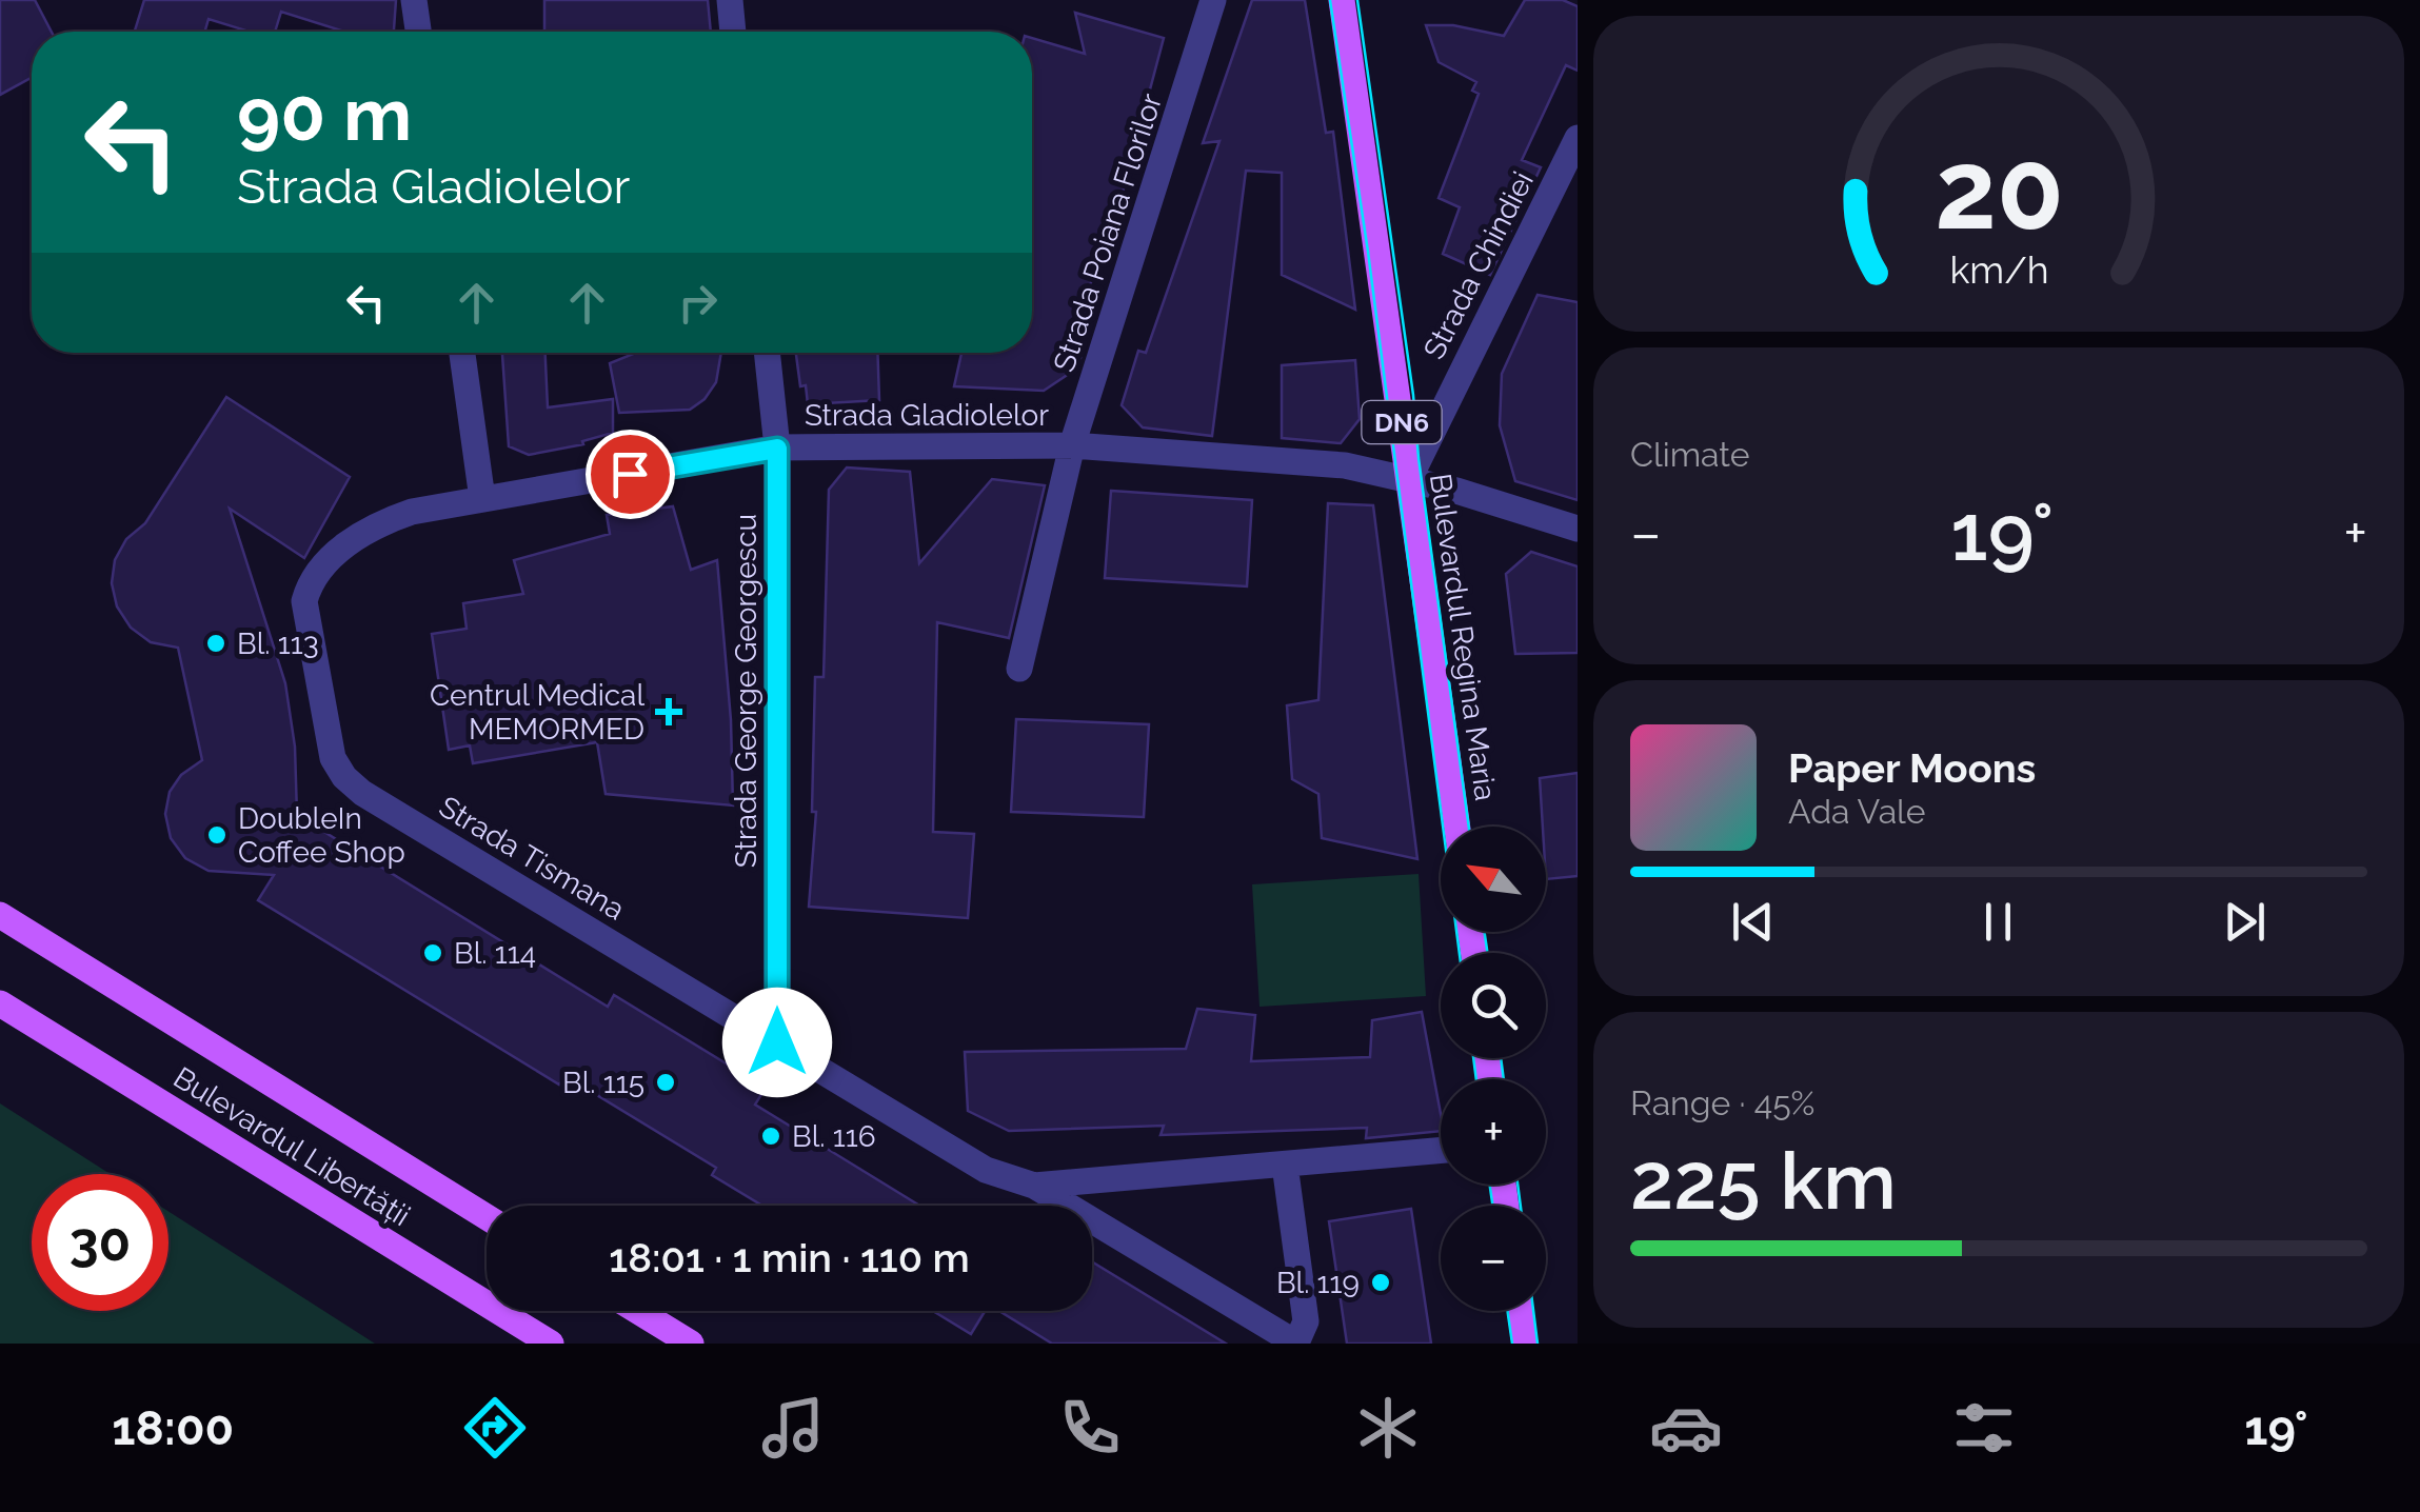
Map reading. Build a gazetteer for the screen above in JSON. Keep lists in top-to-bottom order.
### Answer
{
  "streets": {
    "main road": ["DN6", "Bulevardul Regina Maria", "Bulevardul Libertății"],
    "street": [
      "Strada Poiana Florilor",
      "Strada Chindiei",
      "Strada Gladiolelor",
      "Strada George Georgescu",
      "Strada Tismana"
    ]
  },
  "crossings": [
    ["Strada Poiana Florilor", "Strada Gladiolelor"],
    ["Strada Chindiei", "Strada Gladiolelor"],
    ["Strada Chindiei", "Bulevardul Regina Maria"],
    ["Strada Gladiolelor", "Bulevardul Regina Maria"],
    ["Strada Gladiolelor", "Strada George Georgescu"],
    ["Strada Gladiolelor", "Strada Tismana"],
    ["Strada George Georgescu", "Strada Tismana"]
  ],
  "places": {
    "other": [
      "Bl. 113",
      "DoubleIn Coffee Shop",
      "Bl. 114",
      "Bl. 115",
      "Bl. 116",
      "Bl. 119"
    ],
    "health": ["Centrul Medical MEMORMED"]
  },
  "north": "top left",
  "page": {
    "turn": ["90 m", "Strada Gladiolelor"],
    "tile": [
      "Climate",
      ["Range · 45%", "225 km"]
    ],
    "heat": ["−", "19°", "+"],
    "song": ["Paper Moons", "Ada Vale"],
    "map_buttons": ["+", "−"],
    "limit": "30",
    "trip": "18:01 · 1 min · 110 m",
    "tabs": ["18:00", "19°"],
    "gauge": ["20", "km/h"]
  }
}
